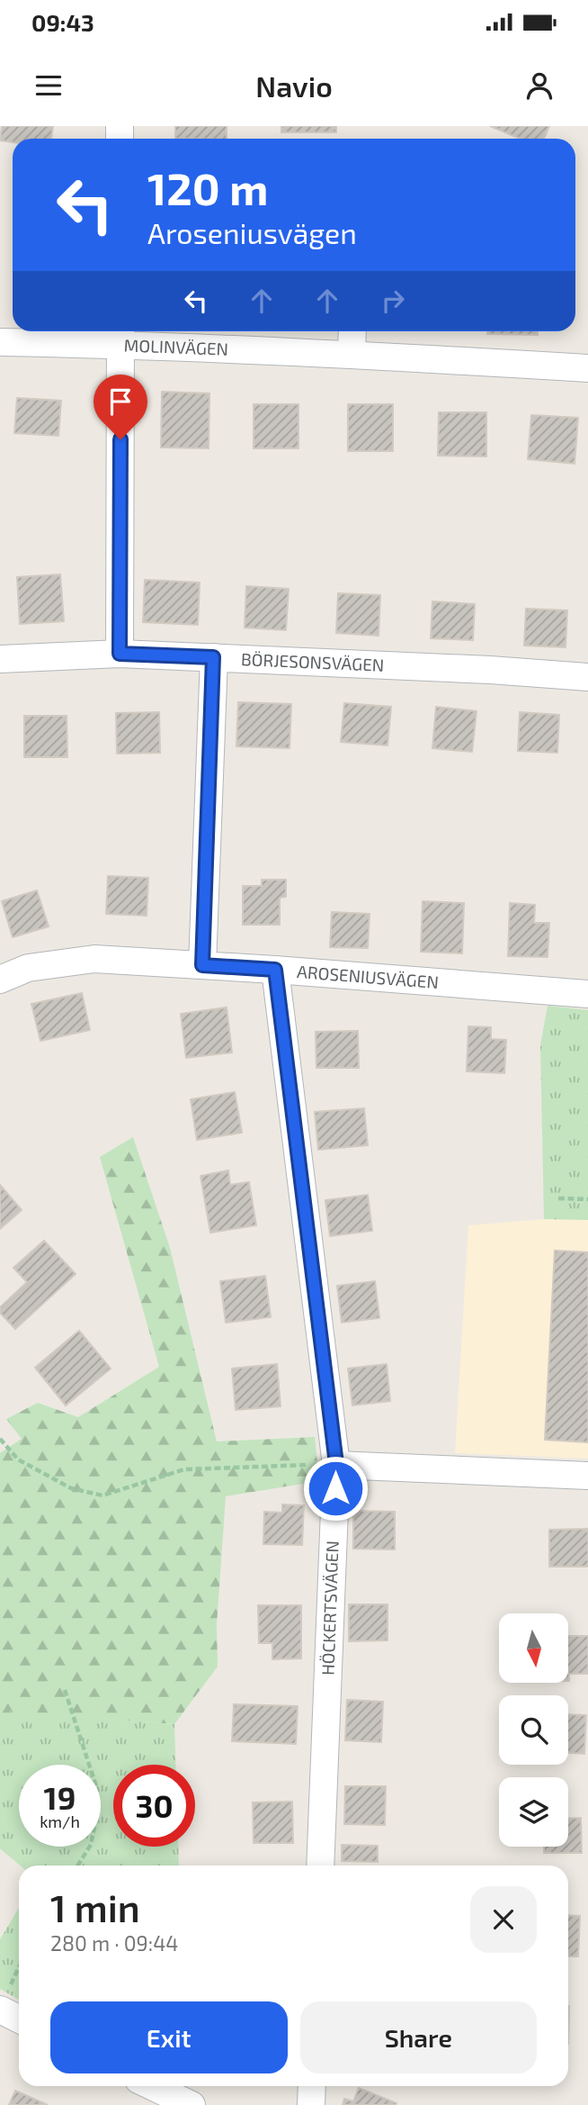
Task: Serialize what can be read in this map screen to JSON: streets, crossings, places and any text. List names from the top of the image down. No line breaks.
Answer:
{"streets":{"street":["MOLINVÄGEN","BÖRJESONSVÄGEN","AROSENIUSVÄGEN","HÖCKERTSVÄGEN"]},"crossings":[["AROSENIUSVÄGEN","HÖCKERTSVÄGEN"]],"north":"bottom","page":{"status":"09:43","header":"Navio","turn":["120 m","Aroseniusvägen"],"speed":"19 km/h","limit":"30","heading":["1 min","280 m · 09:44"],"buttons":["Exit","Share"]}}
